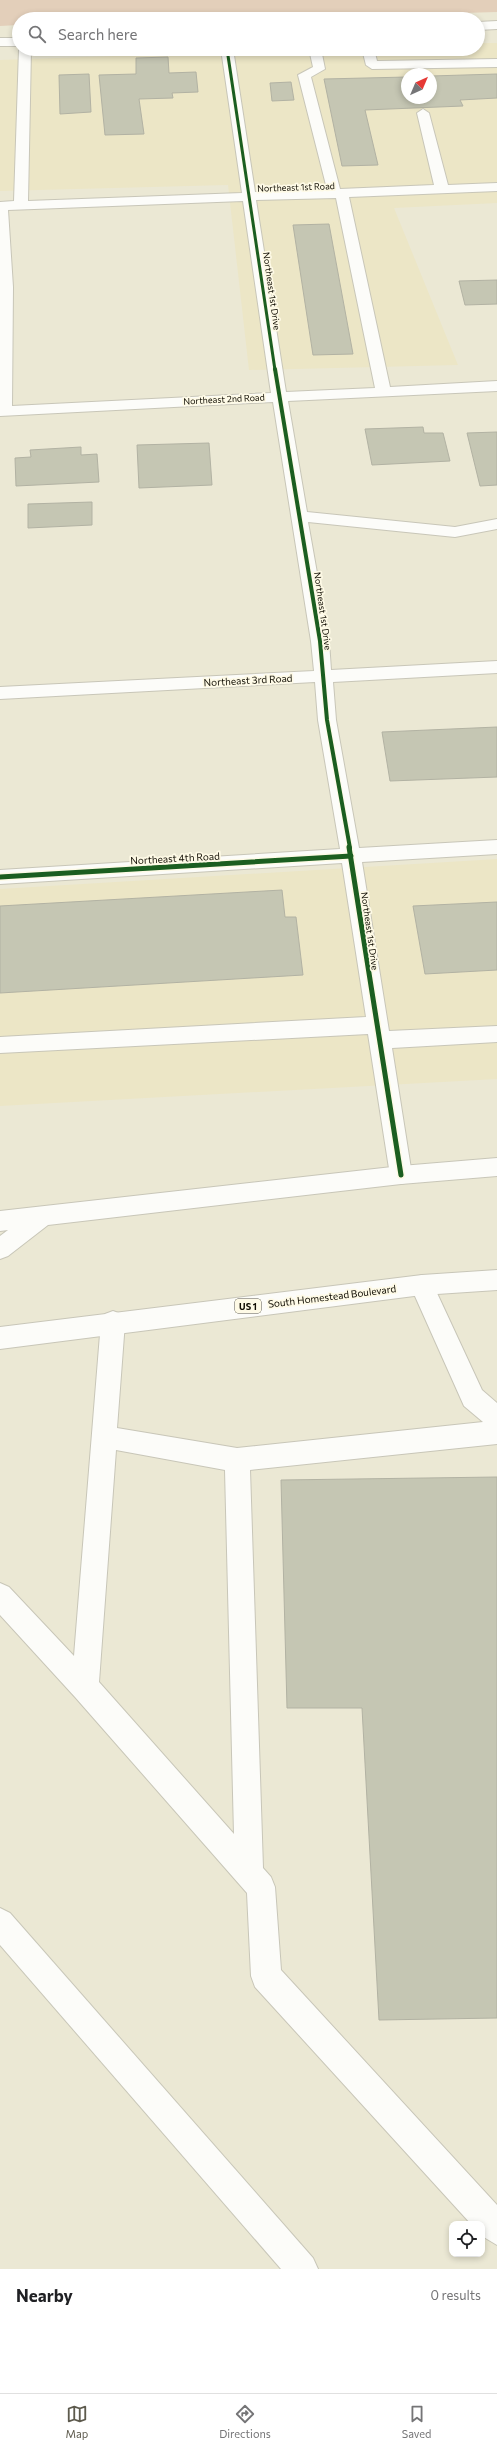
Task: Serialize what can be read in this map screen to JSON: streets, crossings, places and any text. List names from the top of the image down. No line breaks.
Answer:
{"streets":{"main road":["Northeast 1st Road","Northeast 1st Drive","Northeast 2nd Road","Northeast 3rd Road","Northeast 4th Road","South Homestead Boulevard","US 1"]},"crossings":[["Northeast 1st Road","Northeast 1st Drive"],["Northeast 1st Drive","Northeast 2nd Road"],["Northeast 1st Drive","Northeast 3rd Road"],["Northeast 1st Drive","Northeast 4th Road"]],"north":"top right","page":{"search":"Search here","heading":["Nearby","0 results"],"nav":["Map","Directions","Saved"]}}
